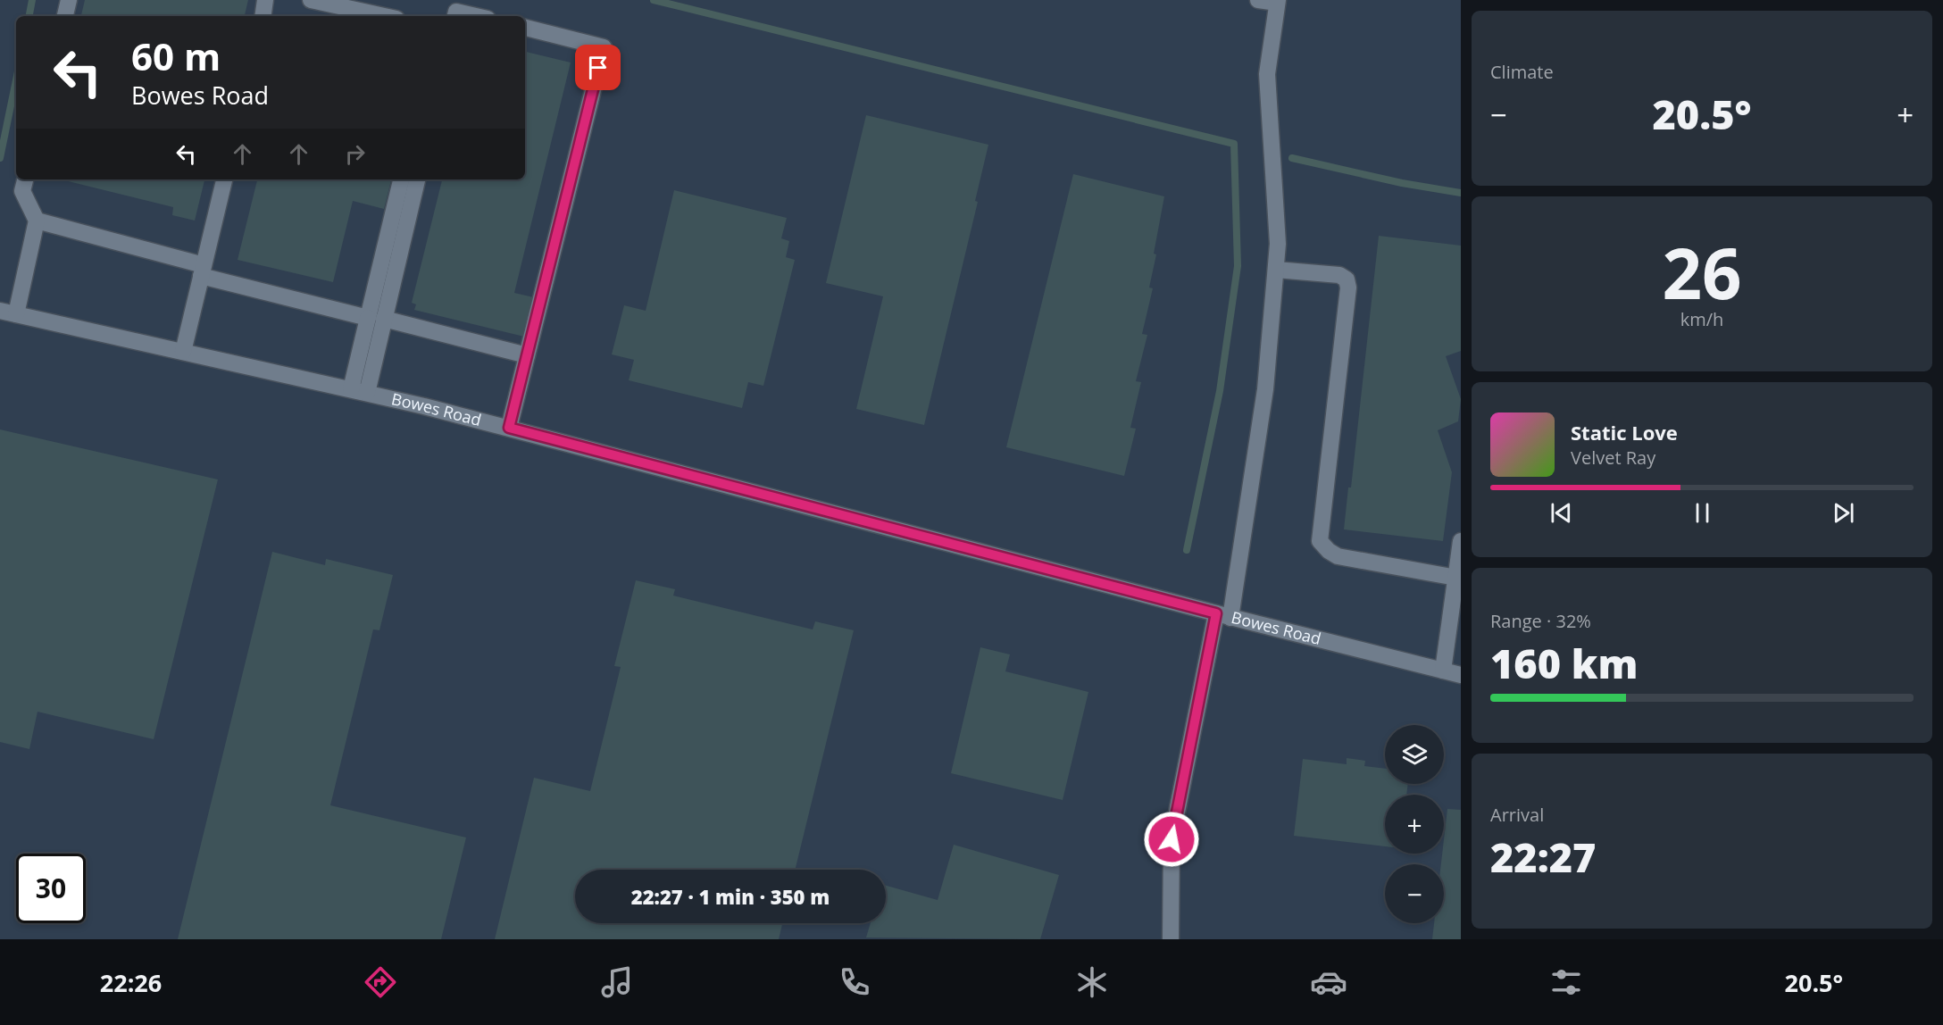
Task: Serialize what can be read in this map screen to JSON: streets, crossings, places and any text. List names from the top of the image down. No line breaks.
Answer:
{"streets":{"street":["Bowes Road"]},"page":{"tile":["Climate",["26","km/h"],["Range · 32%","160 km"],["Arrival","22:27"]],"turn":["60 m","Bowes Road"],"heat":["−","20.5°","+"],"song":["Static Love","Velvet Ray"],"map_buttons":["+","−"],"limit":"30","trip":"22:27 · 1 min · 350 m","tabs":["22:26","20.5°"]}}
